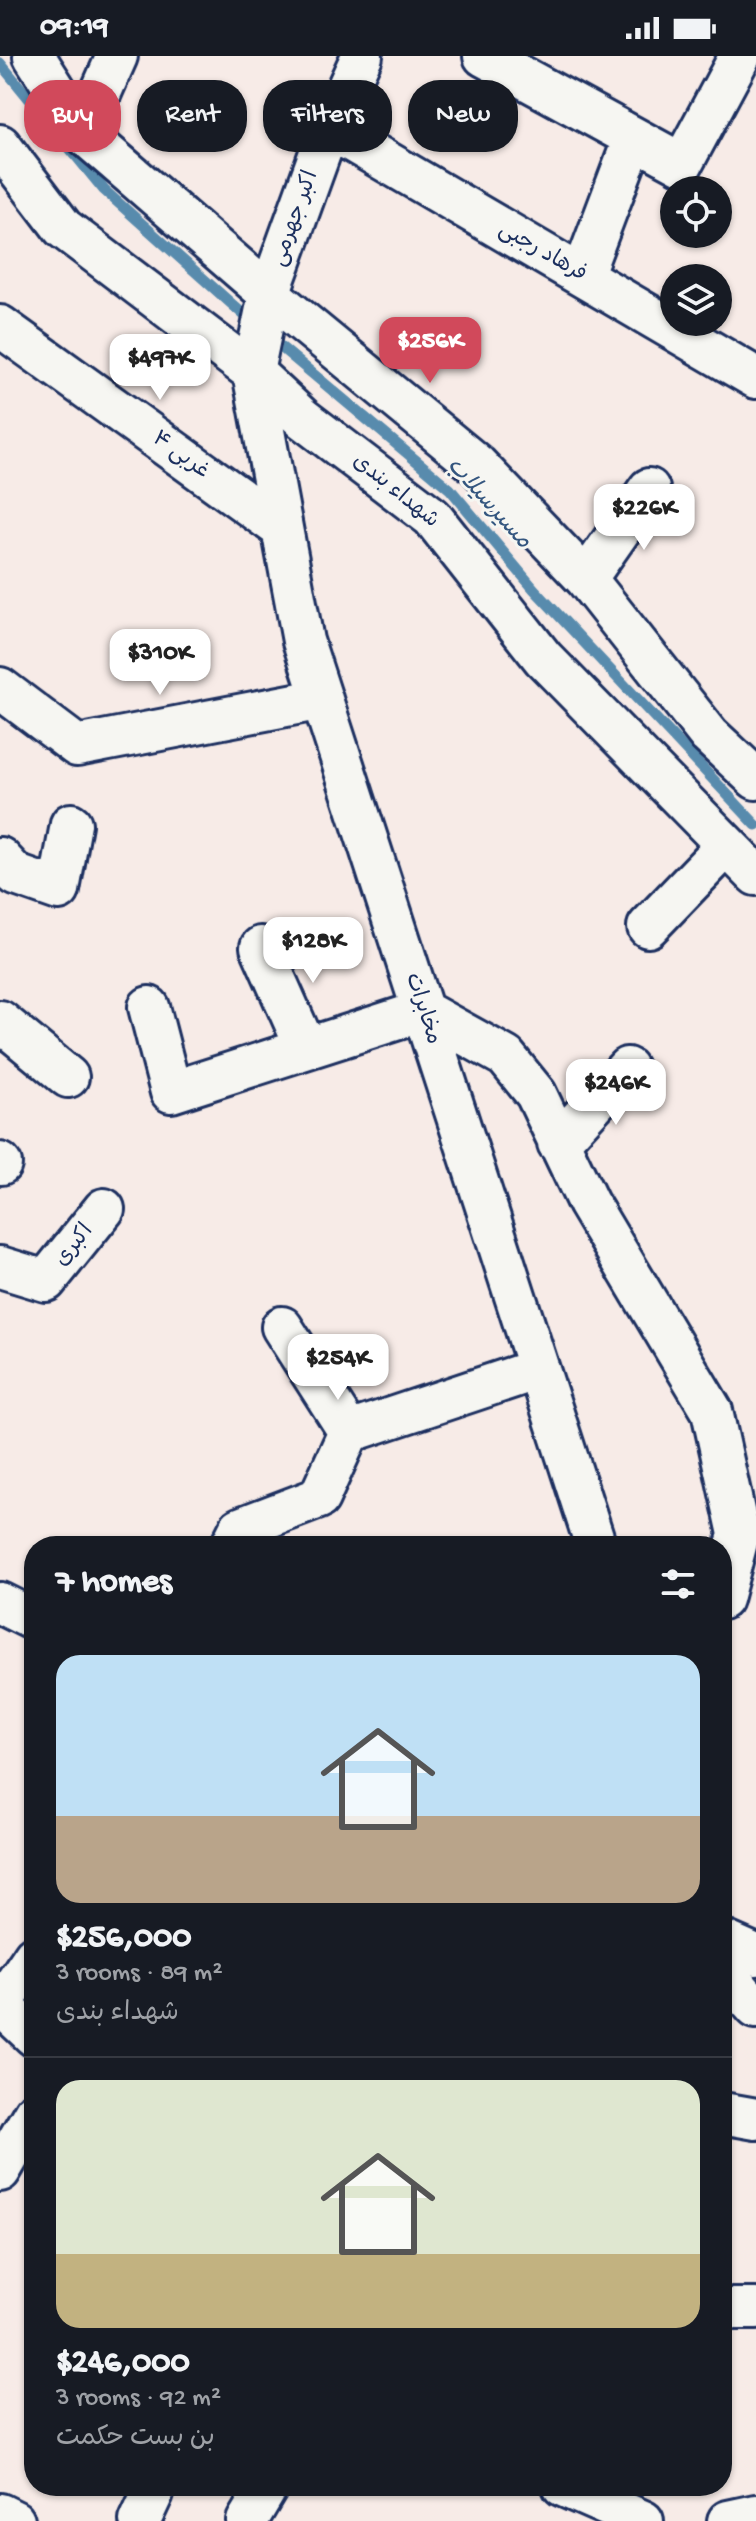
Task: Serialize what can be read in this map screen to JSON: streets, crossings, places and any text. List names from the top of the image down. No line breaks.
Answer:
{"streets":{"street":["اکبر جهرمی","فرهاد رجبی","۴ غربی","شهداء بندی","مخابرات","اکبری"]},"crossings":[["اکبر جهرمی","شهداء بندی"],["اکبر جهرمی","مخابرات"],["۴ غربی","مخابرات"],["شهداء بندی","مخابرات"]],"water":["مسیرسیلاب"],"page":{"status":"09:19","chip":["Buy","Rent","Filters","New"],"price":["$256K","$497K","$226K","$310K","$128K","$246K","$254K"],"heading":"7 homes","list":[{"name":"$256,000","note":"3 rooms · 89 m² · شهداء بندی"},{"name":"$246,000","note":"3 rooms · 92 m² · بن بست حکمت"}]}}
